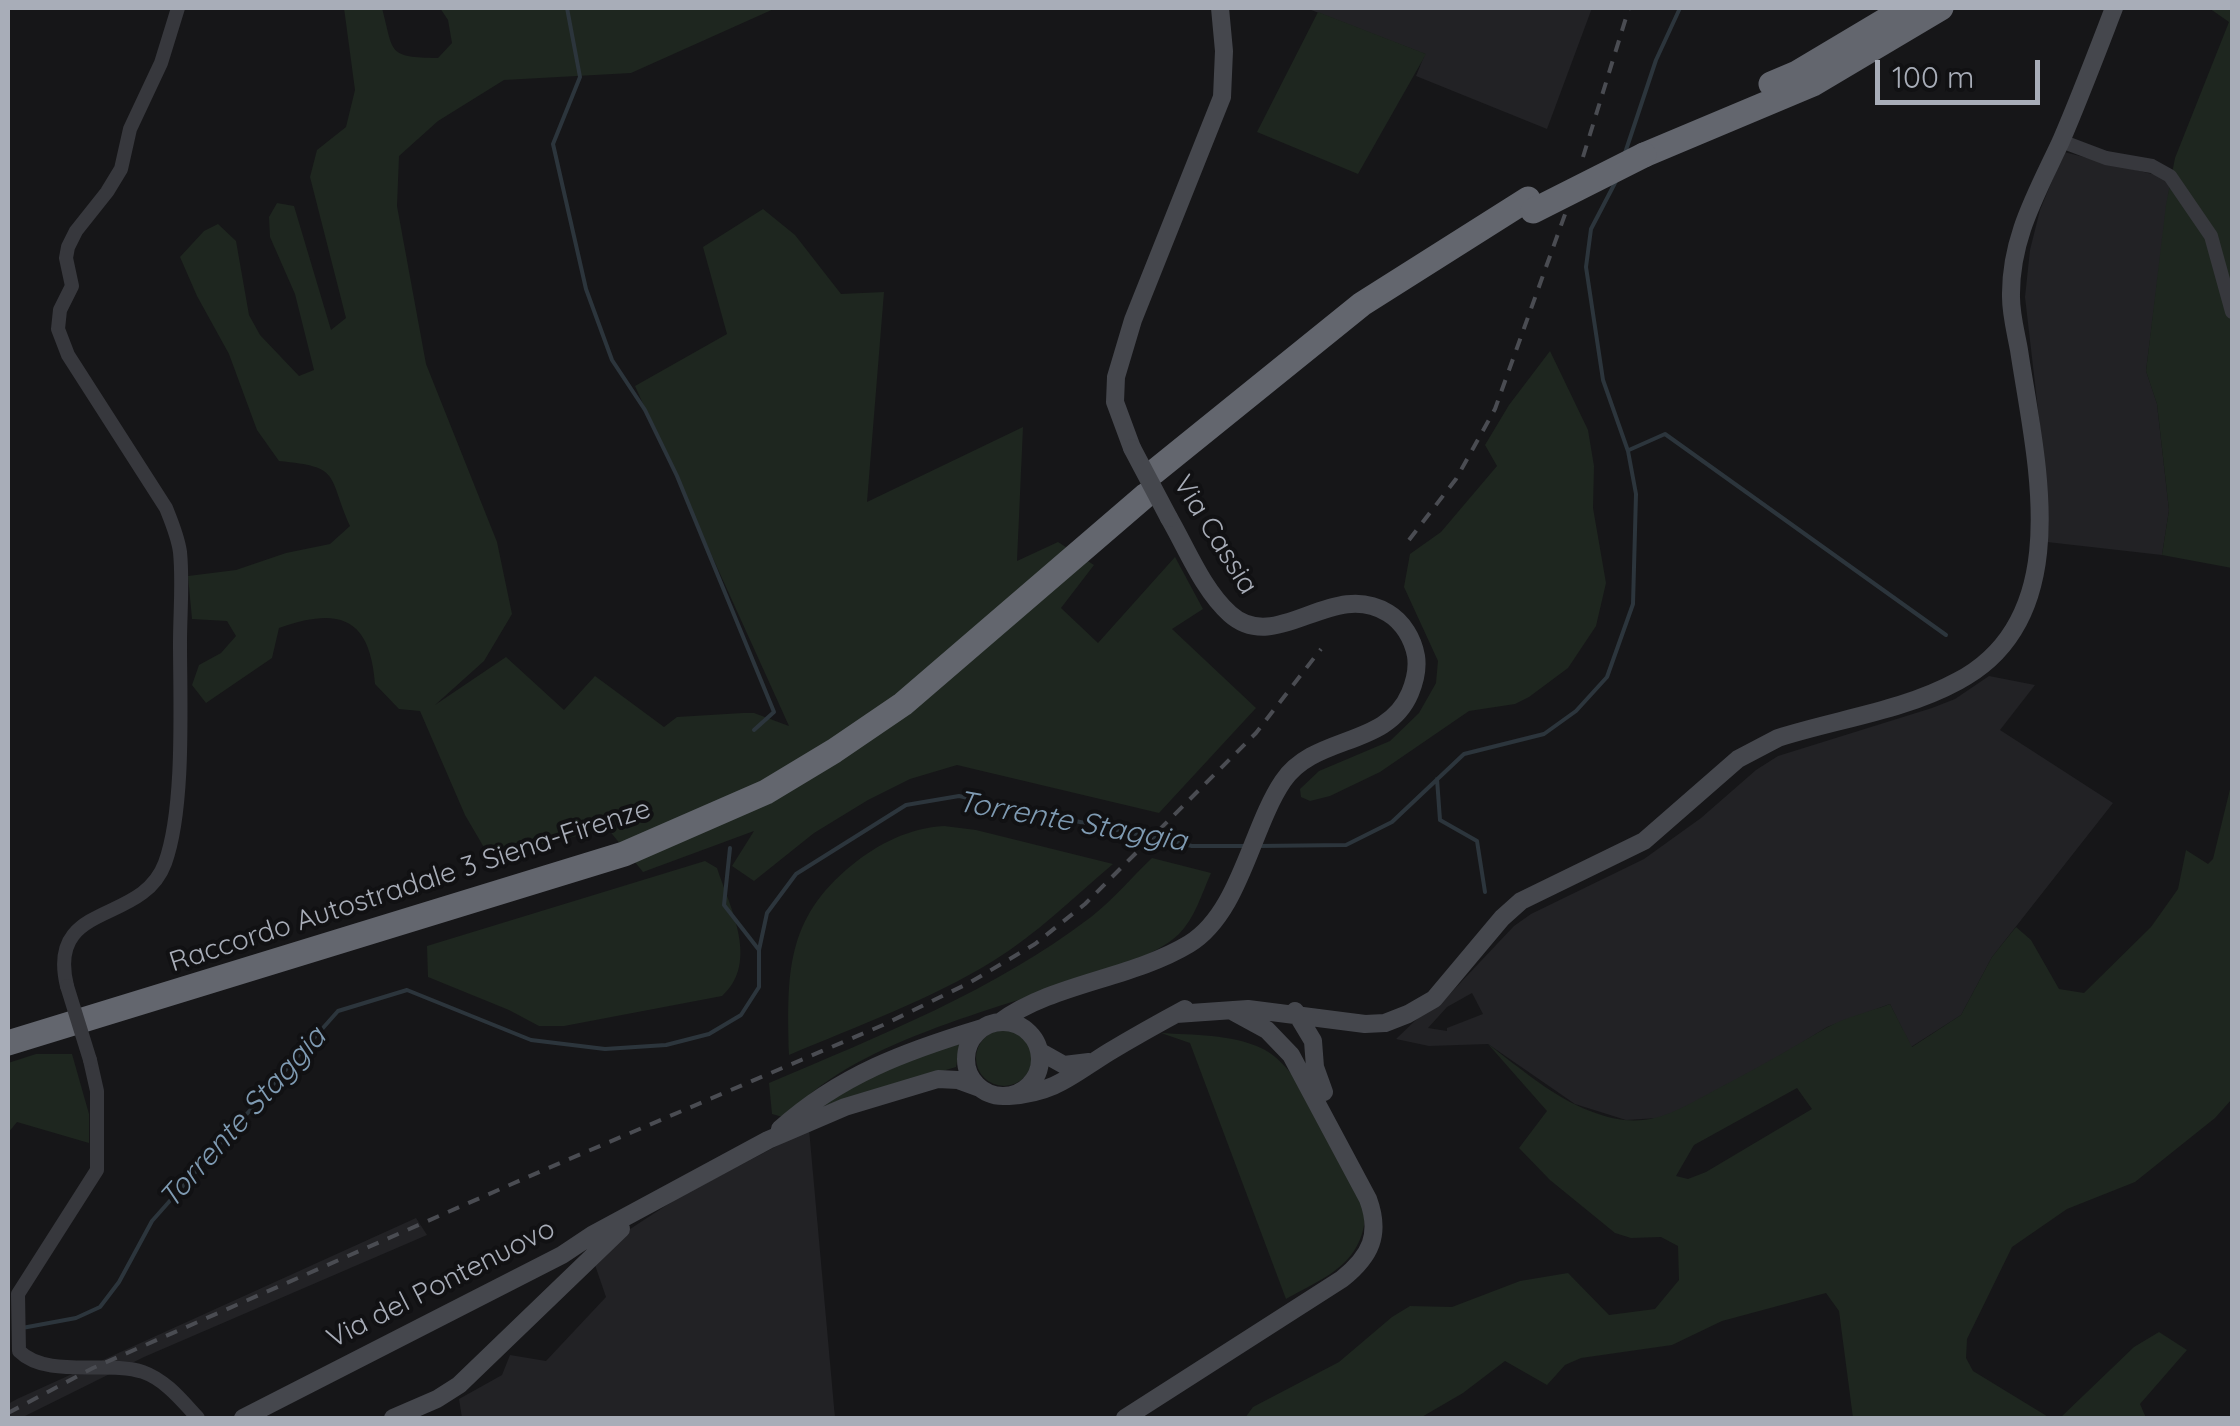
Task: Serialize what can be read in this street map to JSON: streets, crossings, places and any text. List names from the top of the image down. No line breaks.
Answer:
{"streets":{"highway":["Raccordo Autostradale 3 Siena-Firenze"],"main road":["Via Cassia","Via del Pontenuovo"]},"crossings":[["Via Cassia","Via del Pontenuovo"]],"water":["Torrente Staggia"],"scale_bar":"100 m"}
